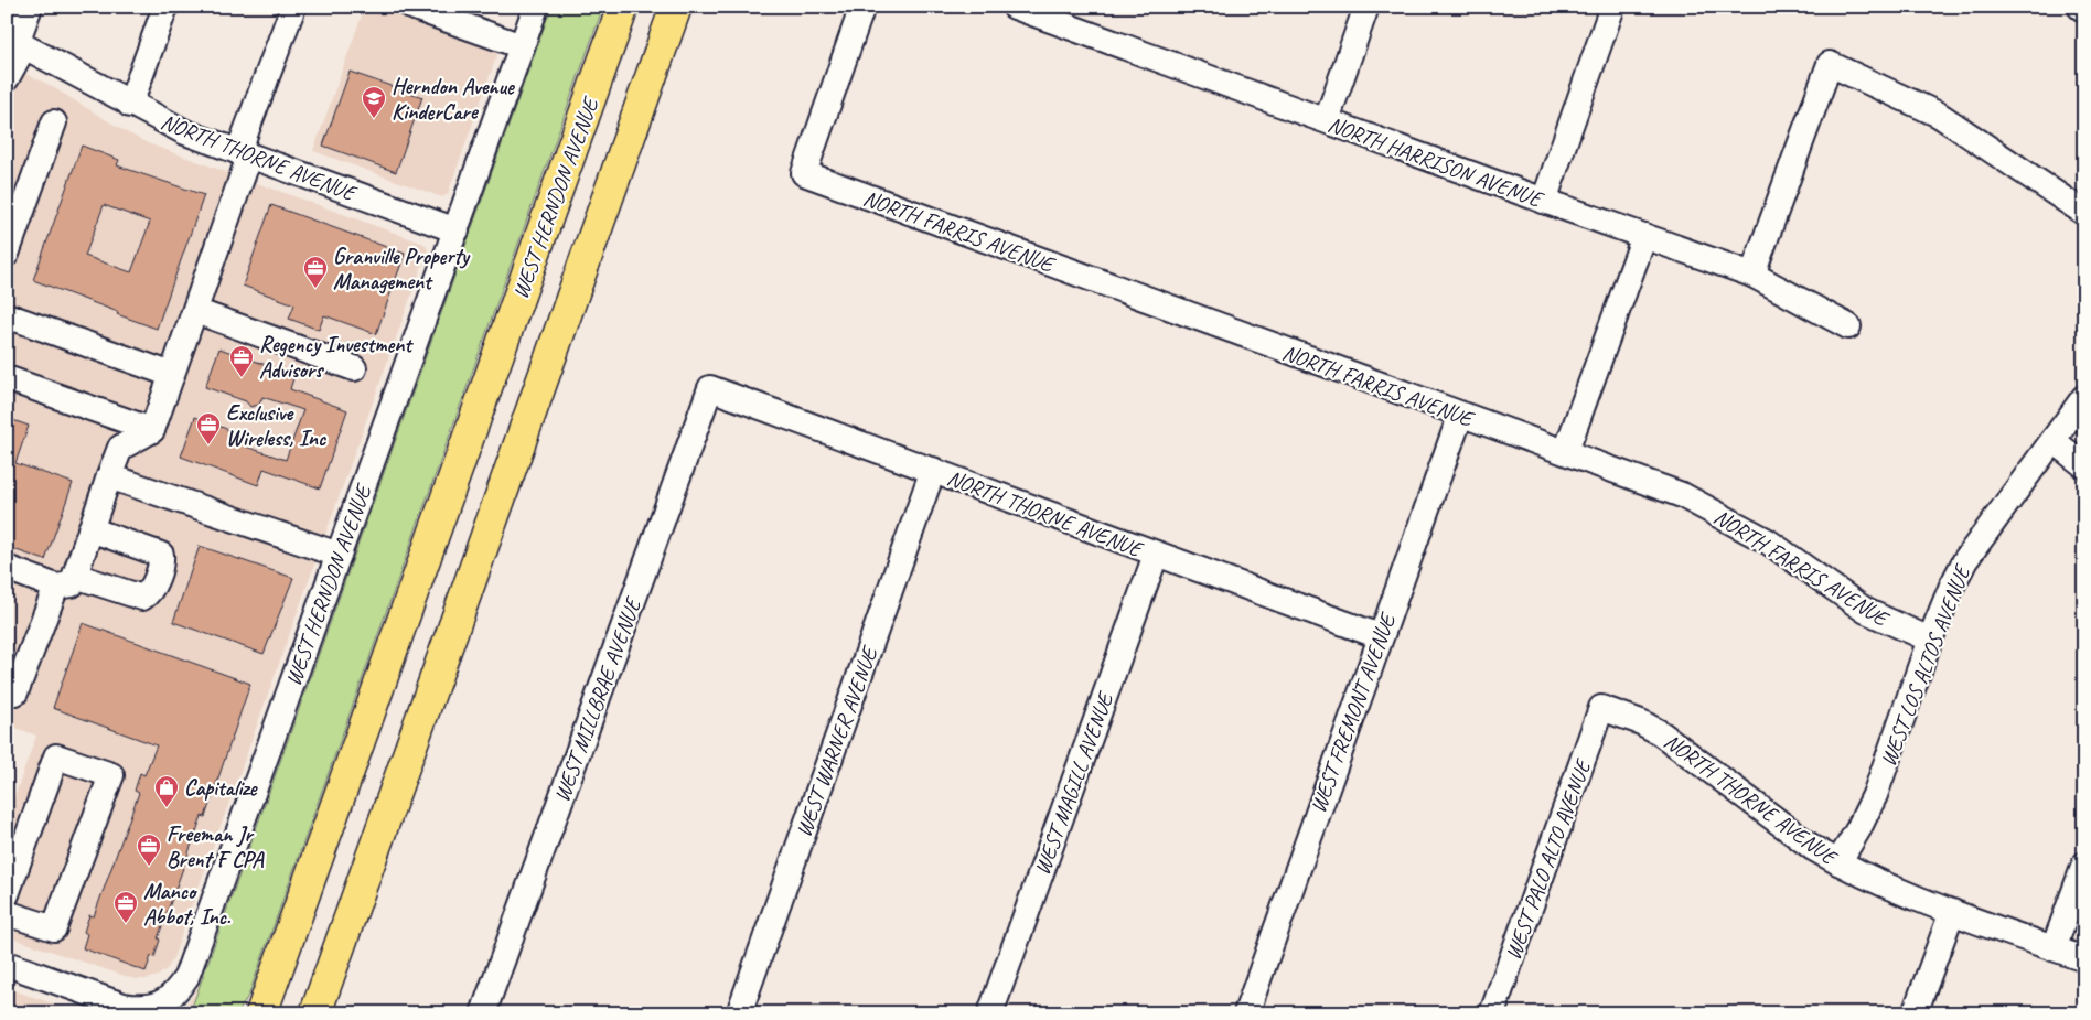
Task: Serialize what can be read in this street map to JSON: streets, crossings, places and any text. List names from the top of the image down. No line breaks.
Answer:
{"streets":{"main road":["WEST HERNDON AVENUE"],"street":["NORTH THORNE AVENUE","NORTH HARRISON AVENUE","NORTH FARRIS AVENUE","WEST LOS ALTOS AVENUE","WEST MILLBRAE AVENUE","WEST FREMONT AVENUE","WEST WARNER AVENUE","WEST MAGILL AVENUE","WEST PALO ALTO AVENUE"]},"crossings":[["NORTH THORNE AVENUE","WEST HERNDON AVENUE"],["NORTH THORNE AVENUE","WEST LOS ALTOS AVENUE"],["NORTH THORNE AVENUE","WEST MILLBRAE AVENUE"],["NORTH THORNE AVENUE","WEST FREMONT AVENUE"],["NORTH THORNE AVENUE","WEST WARNER AVENUE"],["NORTH THORNE AVENUE","WEST MAGILL AVENUE"],["NORTH THORNE AVENUE","WEST PALO ALTO AVENUE"],["NORTH FARRIS AVENUE","WEST LOS ALTOS AVENUE"],["NORTH FARRIS AVENUE","WEST FREMONT AVENUE"]],"places":{"school or university":["Herndon Avenue KinderCare"],"office":["Granville Property Management","Regency Investment Advisors","Exclusive Wireless, Inc","Freeman Jr Brent F CPA","Manco Abbot, Inc."],"shop":["Capitalize"]}}
